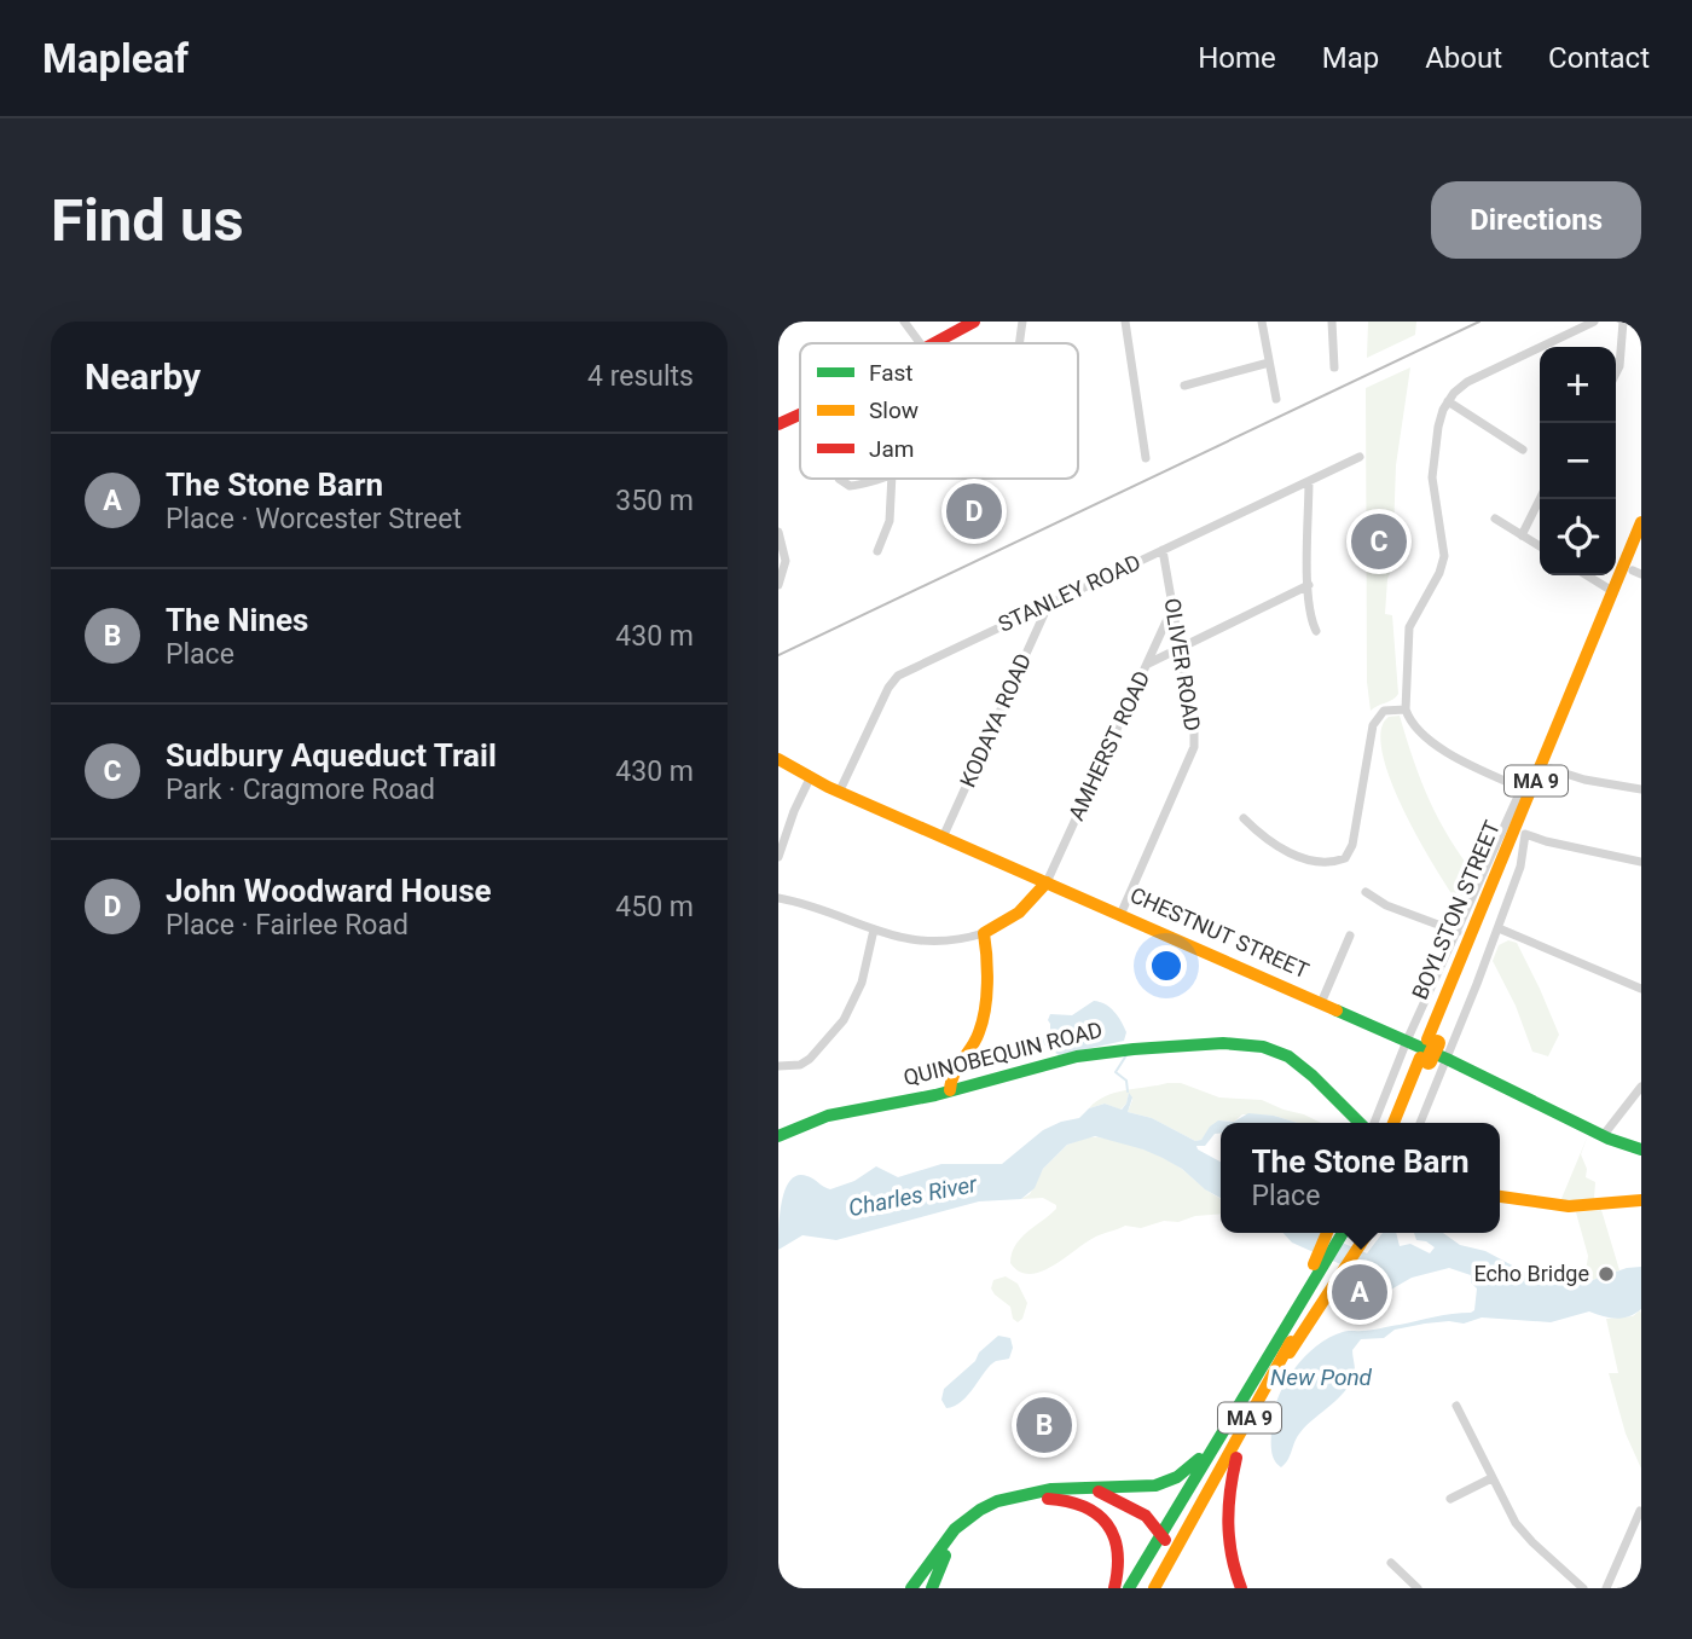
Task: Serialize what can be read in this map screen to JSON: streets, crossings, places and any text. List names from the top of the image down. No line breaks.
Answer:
{"streets":{"main road":["MA 9","BOYLSTON STREET","CHESTNUT STREET","QUINOBEQUIN ROAD"],"street":["STANLEY ROAD","OLIVER ROAD","KODAYA ROAD","AMHERST ROAD"]},"crossings":[["STANLEY ROAD","OLIVER ROAD"],["STANLEY ROAD","KODAYA ROAD"],["STANLEY ROAD","CHESTNUT STREET"],["OLIVER ROAD","AMHERST ROAD"],["OLIVER ROAD","CHESTNUT STREET"],["KODAYA ROAD","CHESTNUT STREET"],["AMHERST ROAD","CHESTNUT STREET"],["BOYLSTON STREET","CHESTNUT STREET"]],"water":["Charles River","New Pond"],"places":["Echo Bridge"],"legend":["Fast","Slow","Jam"],"page":{"header":"Mapleaf","nav":["Home","Map","About","Contact"],"buttons":"Directions","title":"Find us","heading":["Nearby","4 results"],"map_buttons":["+","−"],"list":[{"mark":"A","name":"The Stone Barn","note":"Place · Worcester Street","value":"350 m"},{"mark":"B","name":"The Nines","note":"Place","value":"430 m"},{"mark":"C","name":"Sudbury Aqueduct Trail","note":"Park · Cragmore Road","value":"430 m"},{"mark":"D","name":"John Woodward House","note":"Place · Fairlee Road","value":"450 m"}],"pins":["D","C","A","B"],"popup":["The Stone Barn","Place"]}}
